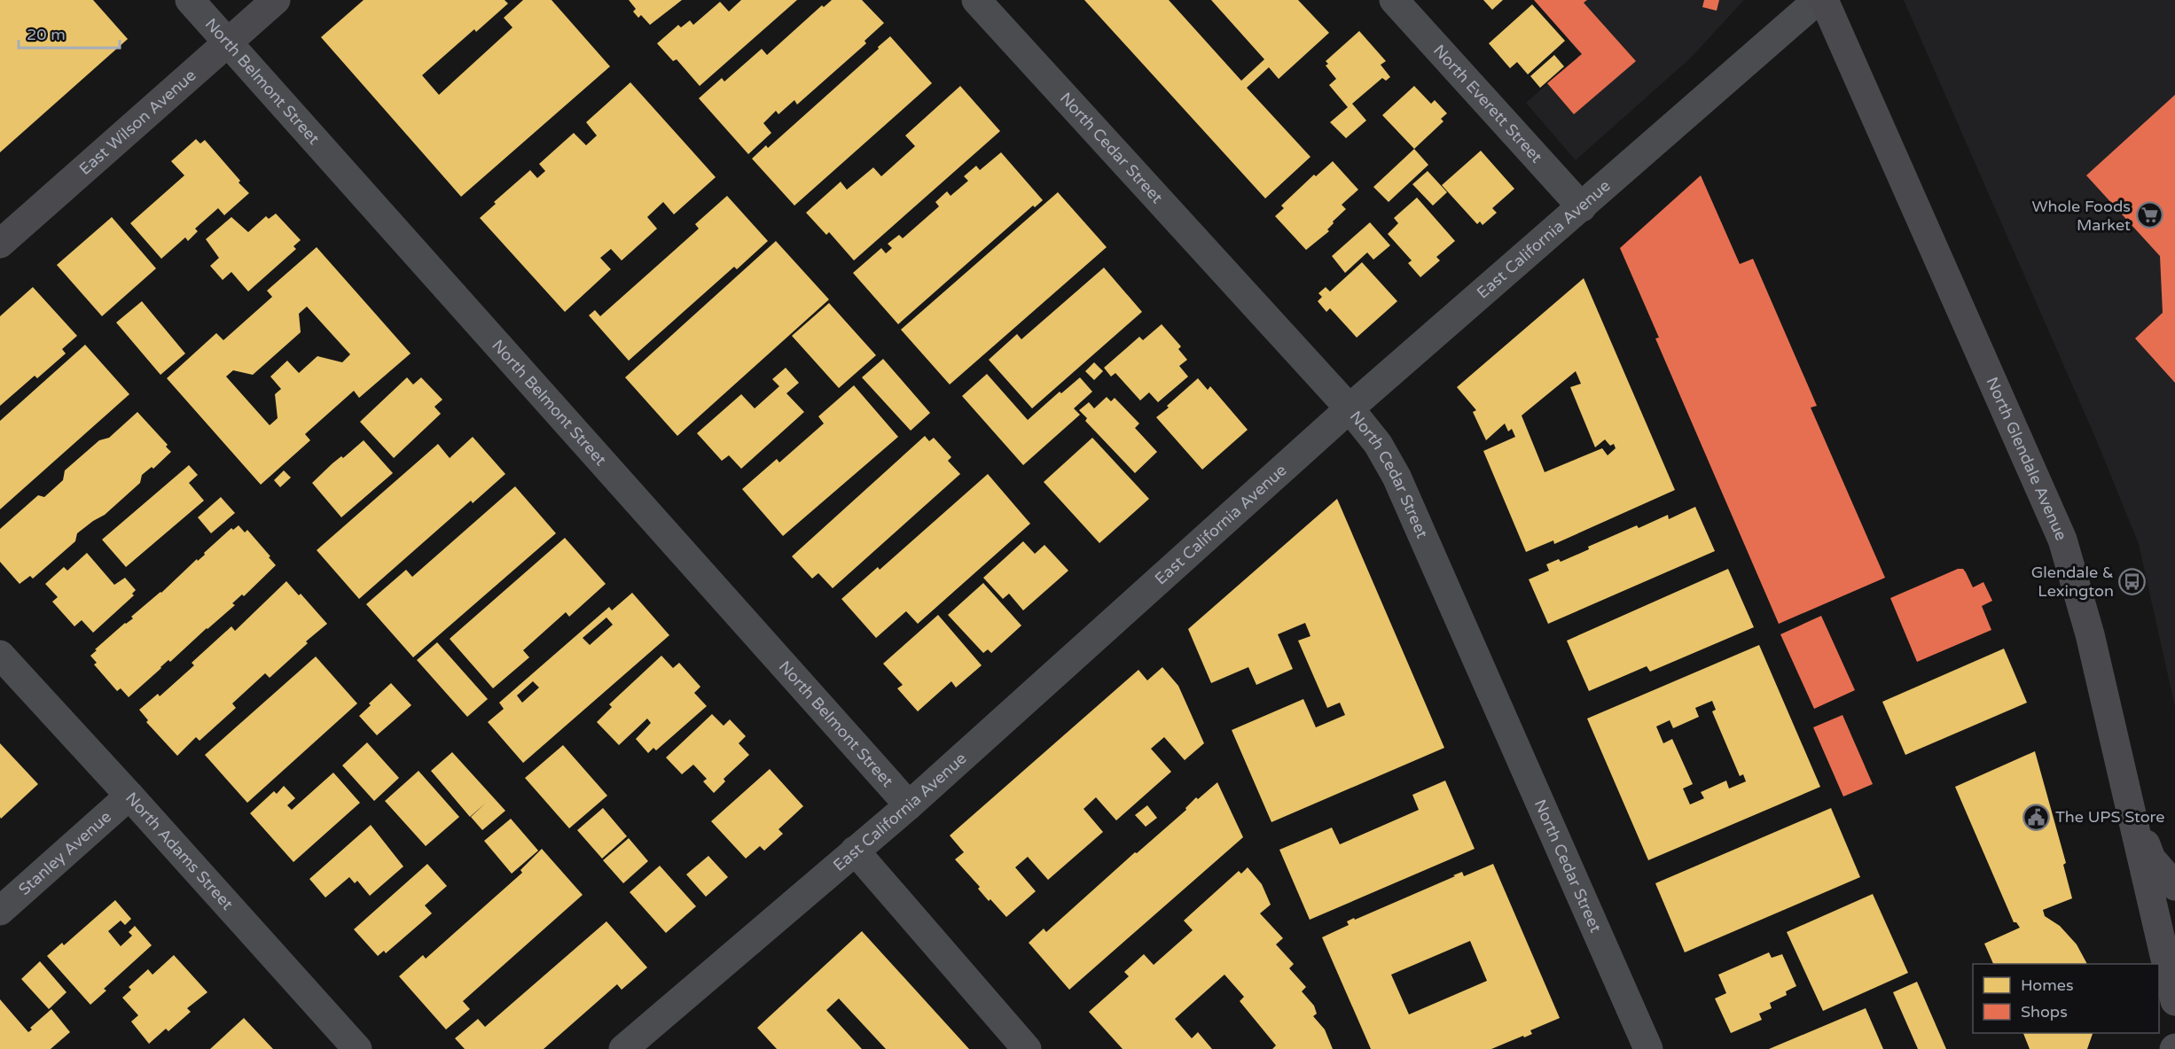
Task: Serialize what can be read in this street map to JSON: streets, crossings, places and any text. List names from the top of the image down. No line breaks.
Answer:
{"streets":{"main road":["East Wilson Avenue","North Glendale Avenue"],"street":["North Belmont Street","North Everett Street","North Cedar Street","East California Avenue","North Adams Street","Stanley Avenue"]},"crossings":[["North Belmont Street","East Wilson Avenue"],["North Belmont Street","East California Avenue"],["North Everett Street","East California Avenue"],["North Cedar Street","East California Avenue"],["North Adams Street","Stanley Avenue"]],"places":{"supermarket":["Whole Foods Market"],"bus stop":["Glendale & Lexington"],"public building":["The UPS Store"]},"legend":["Homes","Shops"],"scale_bar":"20 m"}
